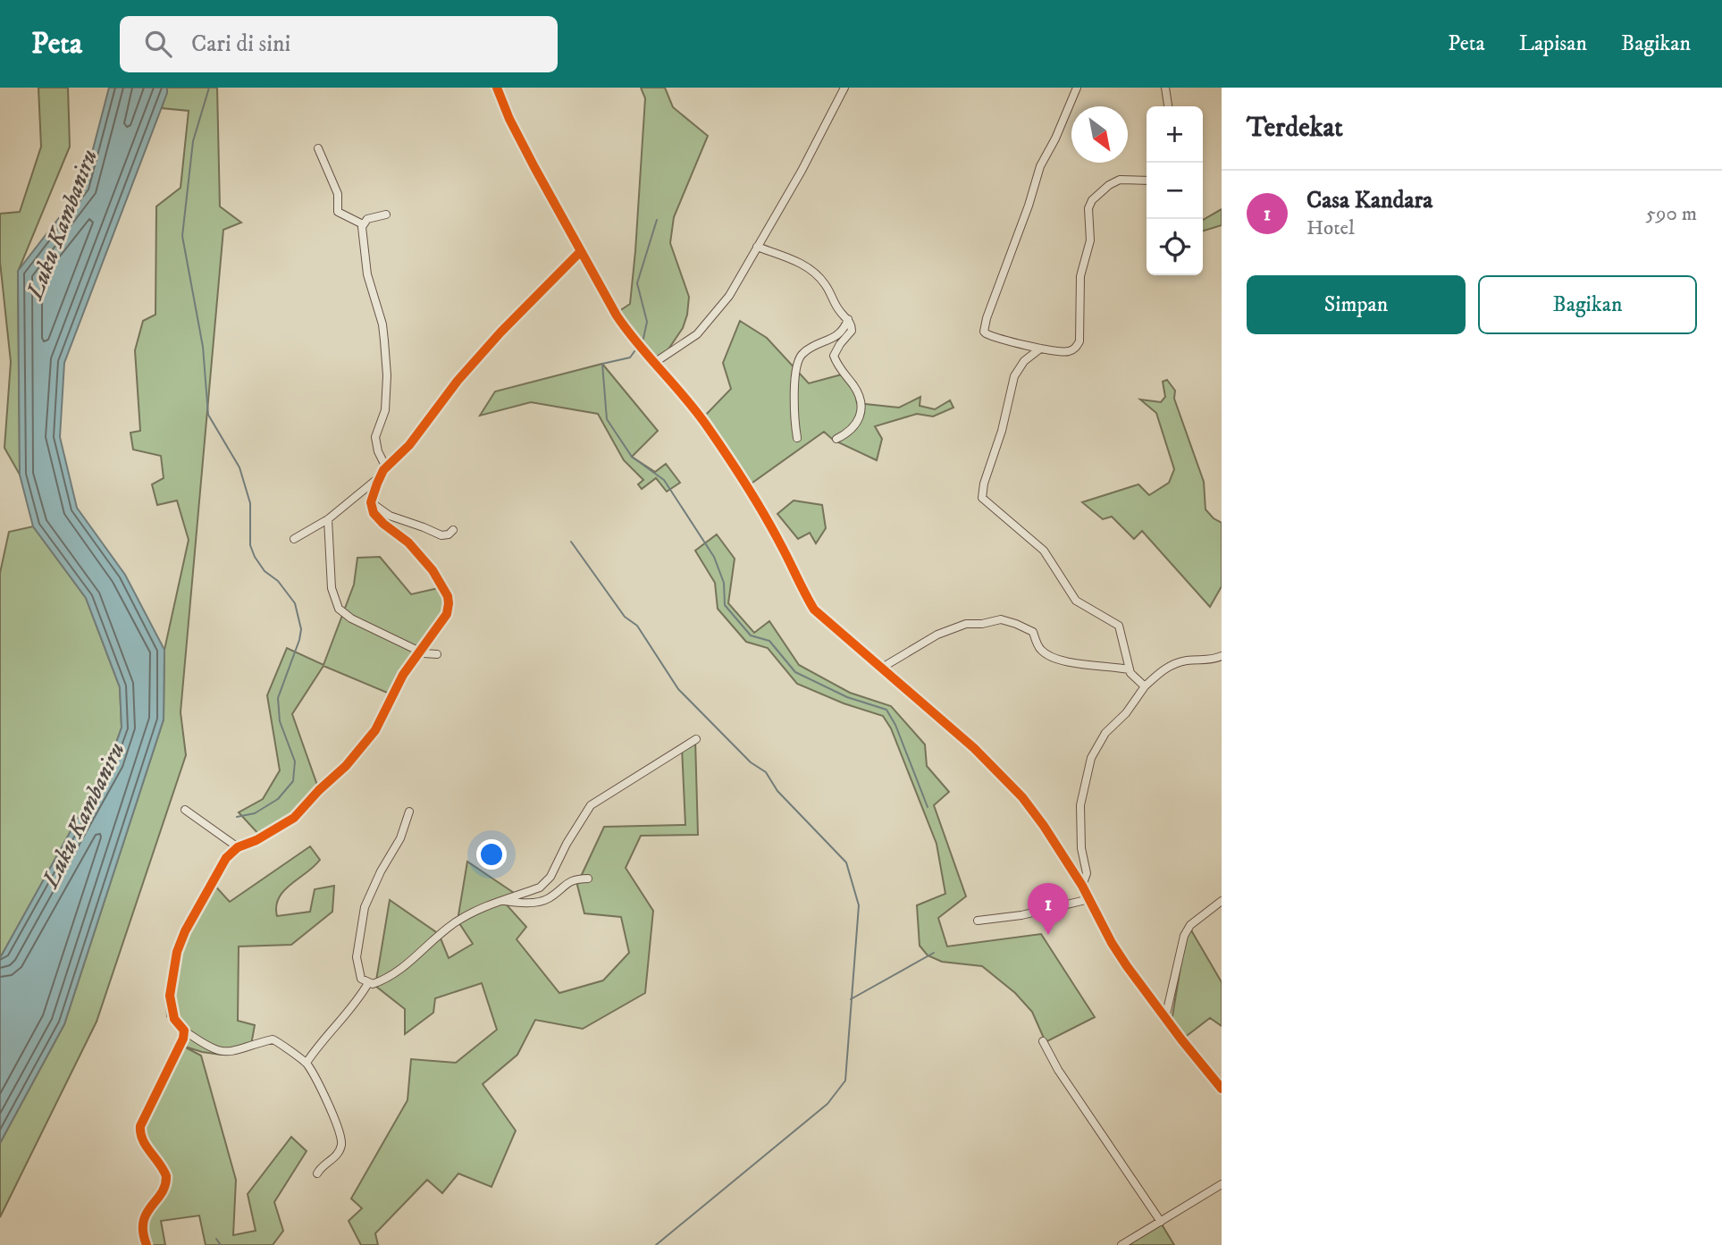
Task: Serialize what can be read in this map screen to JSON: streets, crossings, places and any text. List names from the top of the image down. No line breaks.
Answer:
{"water":["Luku Kambaniru"],"north":"bottom right","page":{"header":"Peta","search":"Cari di sini","nav":["Peta","Lapisan","Bagikan"],"heading":"Terdekat","map_buttons":["+","−"],"list":[{"mark":"1","name":"Casa Kandara","note":"Hotel","value":"590 m"}],"buttons":["Simpan","Bagikan"],"pins":"1"}}
